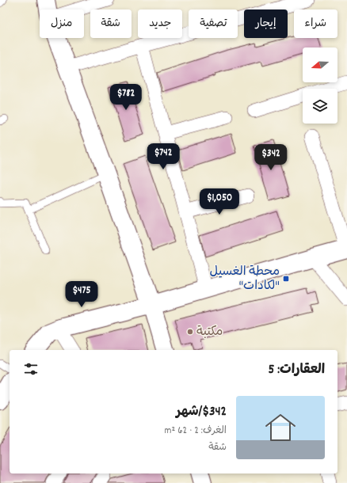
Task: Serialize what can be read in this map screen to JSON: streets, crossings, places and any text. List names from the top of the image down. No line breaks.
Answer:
{"places":{"transit":["محطة الغسيل \"لكادات\""],"other":["مكتبة"]},"north":"left","page":{"chip":["شراء","إيجار","تصفية","جديد","شقة","منزل"],"price":["$782","$742","$342","$1,050","$475"],"heading":"العقارات: 5","list":[{"name":"$342/شهر","note":"الغرف: 2 · 62 m² · شقة"}]}}
